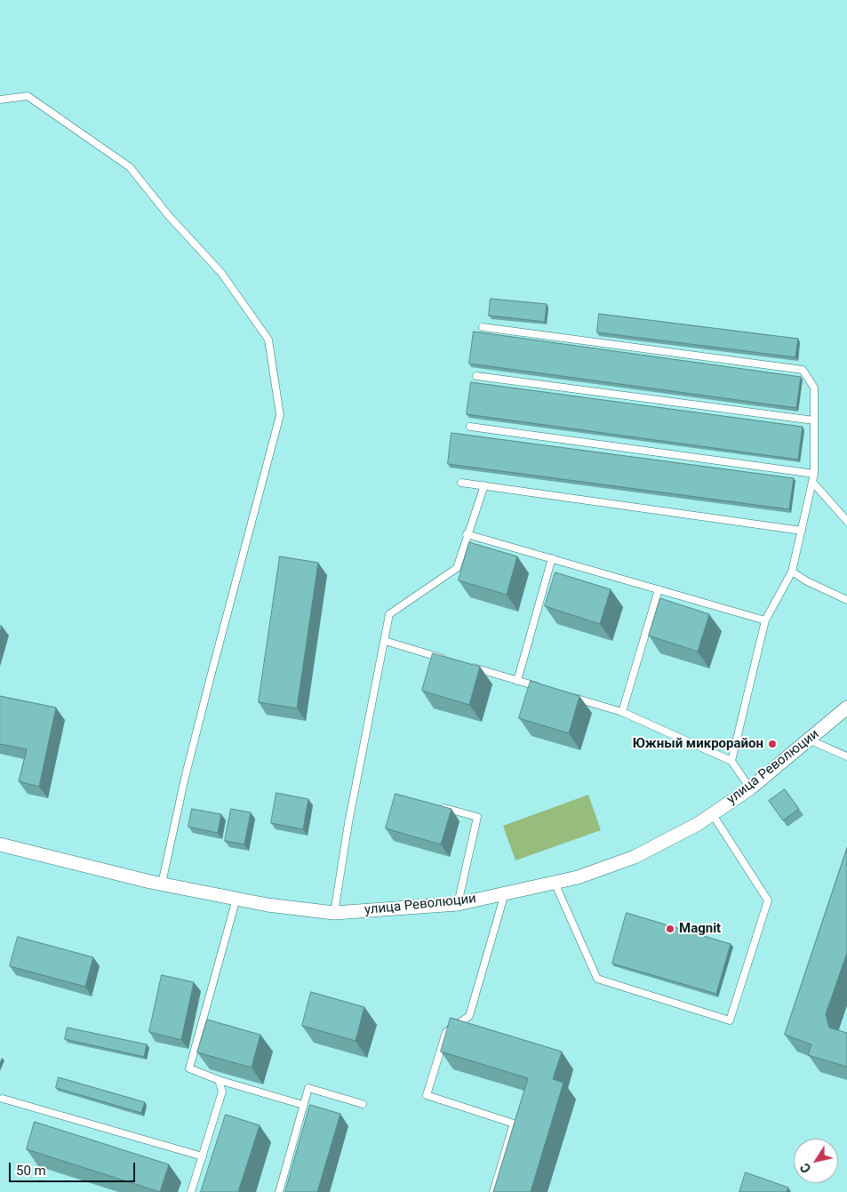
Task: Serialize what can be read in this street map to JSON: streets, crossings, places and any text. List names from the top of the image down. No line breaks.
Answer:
{"streets":{"street":["улица Революции"]},"places":["Южный микрорайон","Magnit"],"scale_bar":"50 m","north":"bottom left"}
